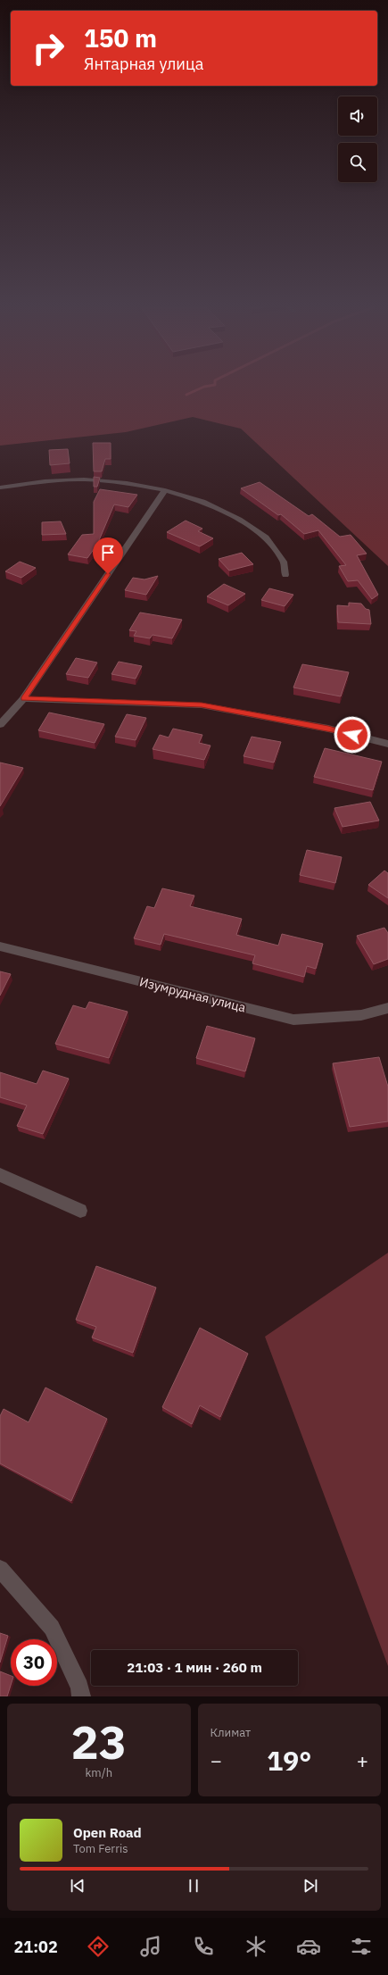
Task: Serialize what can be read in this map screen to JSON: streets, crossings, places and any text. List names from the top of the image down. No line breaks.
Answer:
{"streets":{"street":["Изумрудная улица"]},"page":{"turn":["150 m","Янтарная улица"],"limit":"30","trip":"21:03 · 1 мин · 260 m","tile":[["23","km/h"],"Климат"],"heat":["−","19°","+"],"song":["Open Road","Tom Ferris"],"tabs":"21:02"}}
